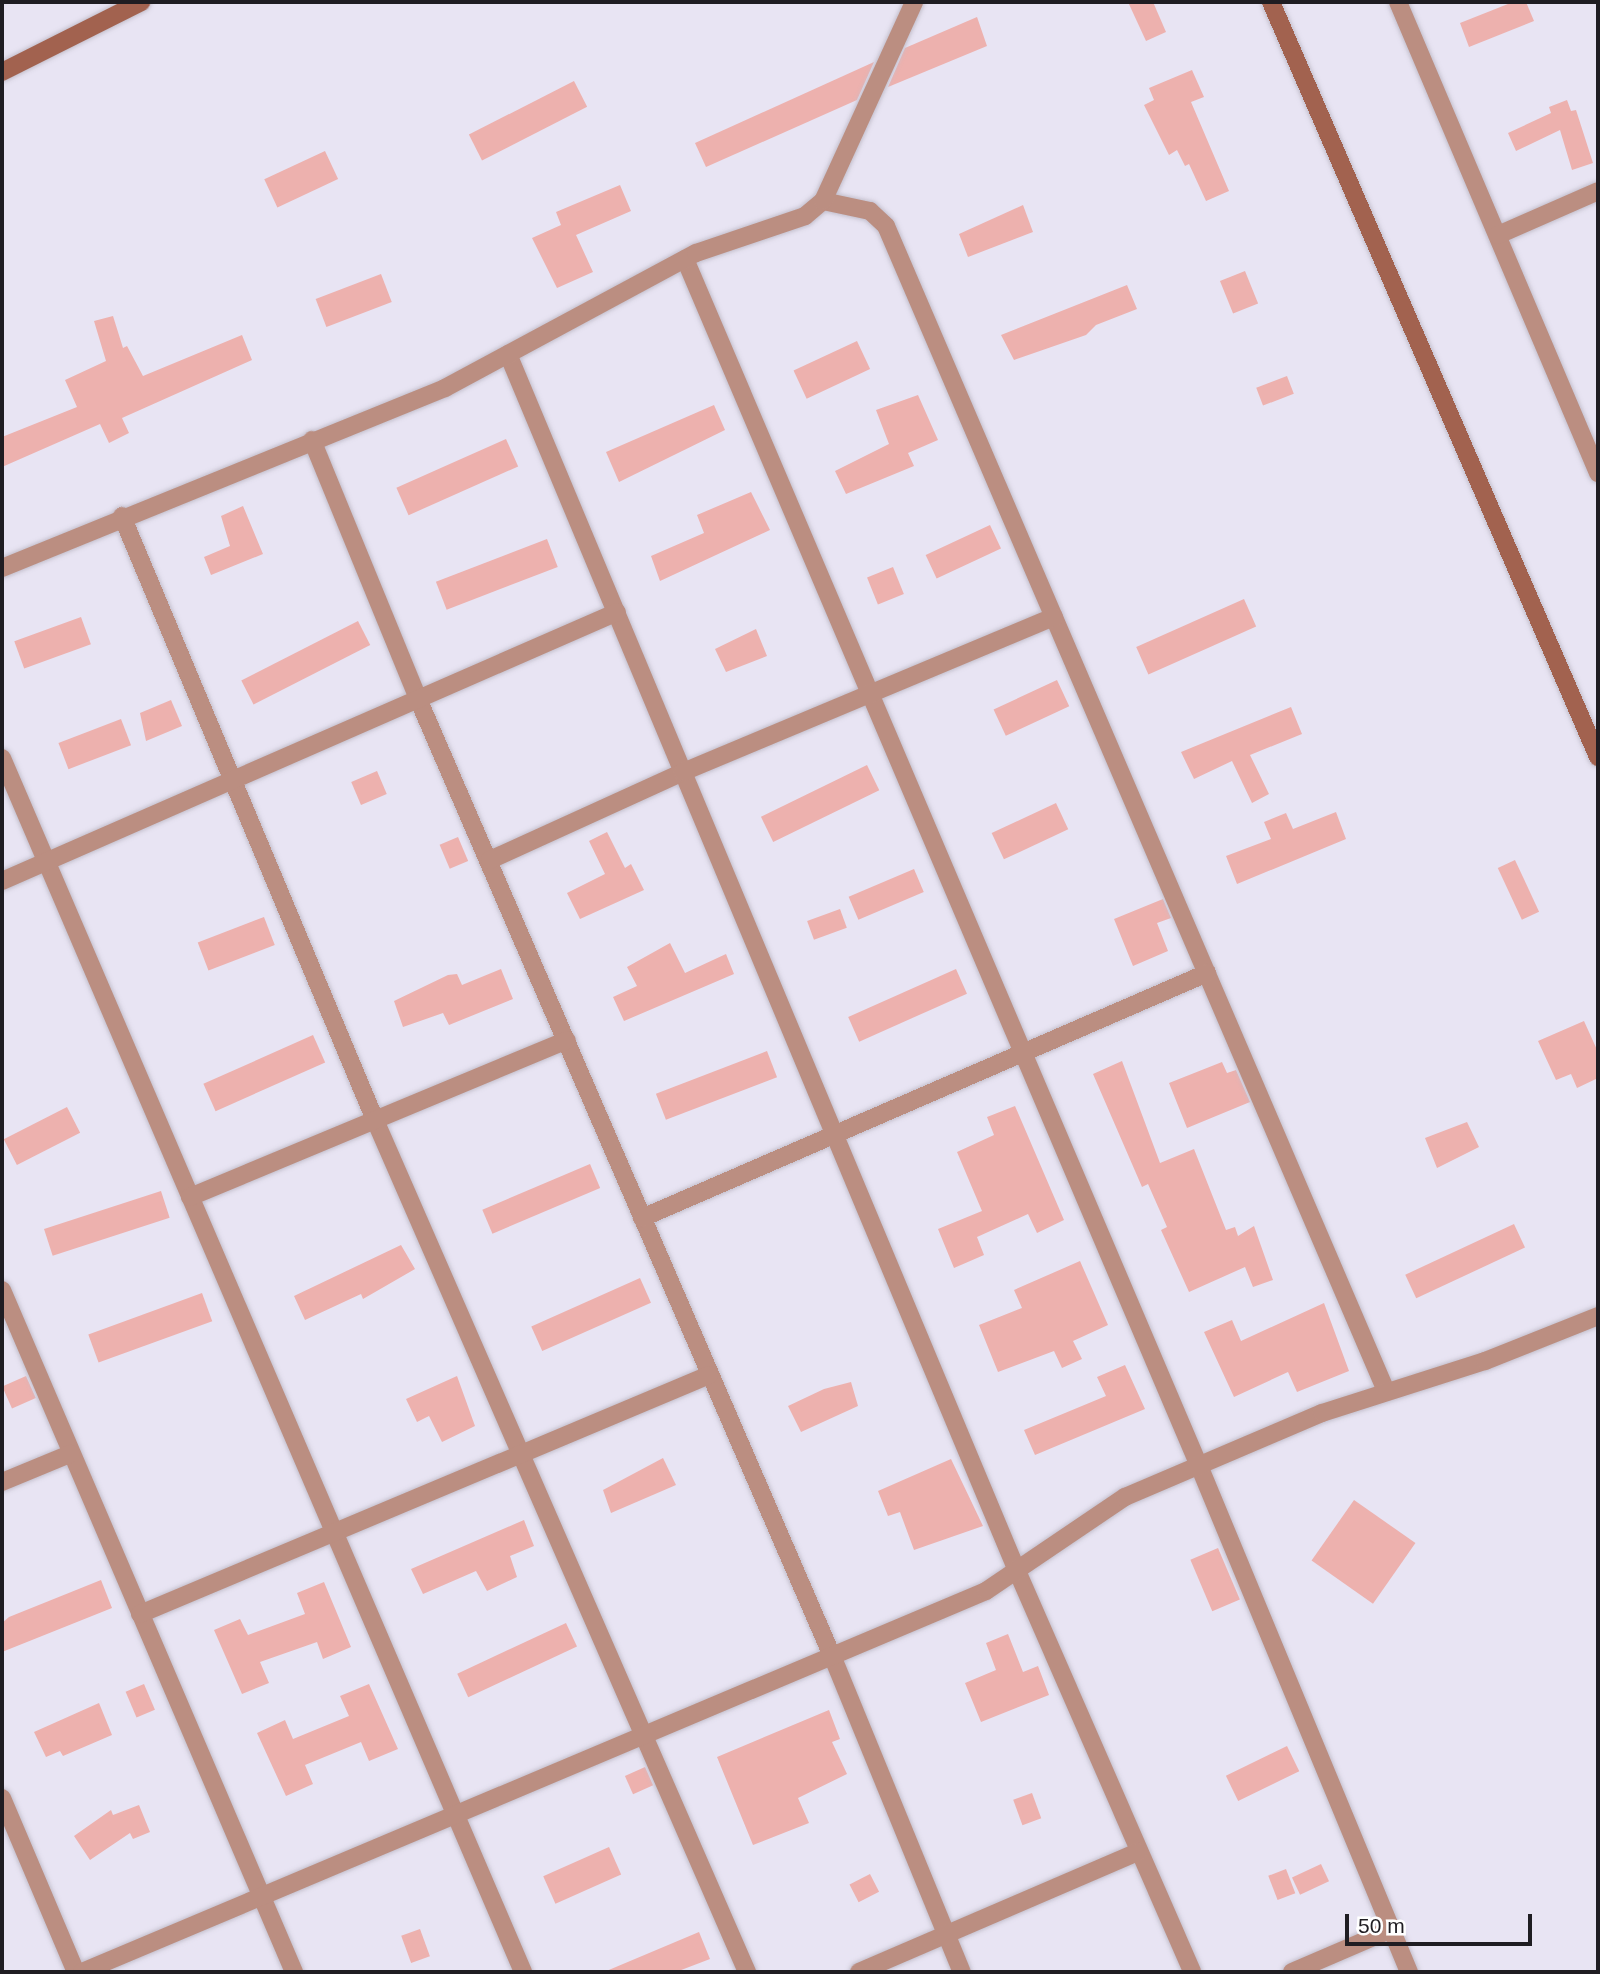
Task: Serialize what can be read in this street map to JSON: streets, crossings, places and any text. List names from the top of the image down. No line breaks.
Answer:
{"scale_bar":"50 m"}
